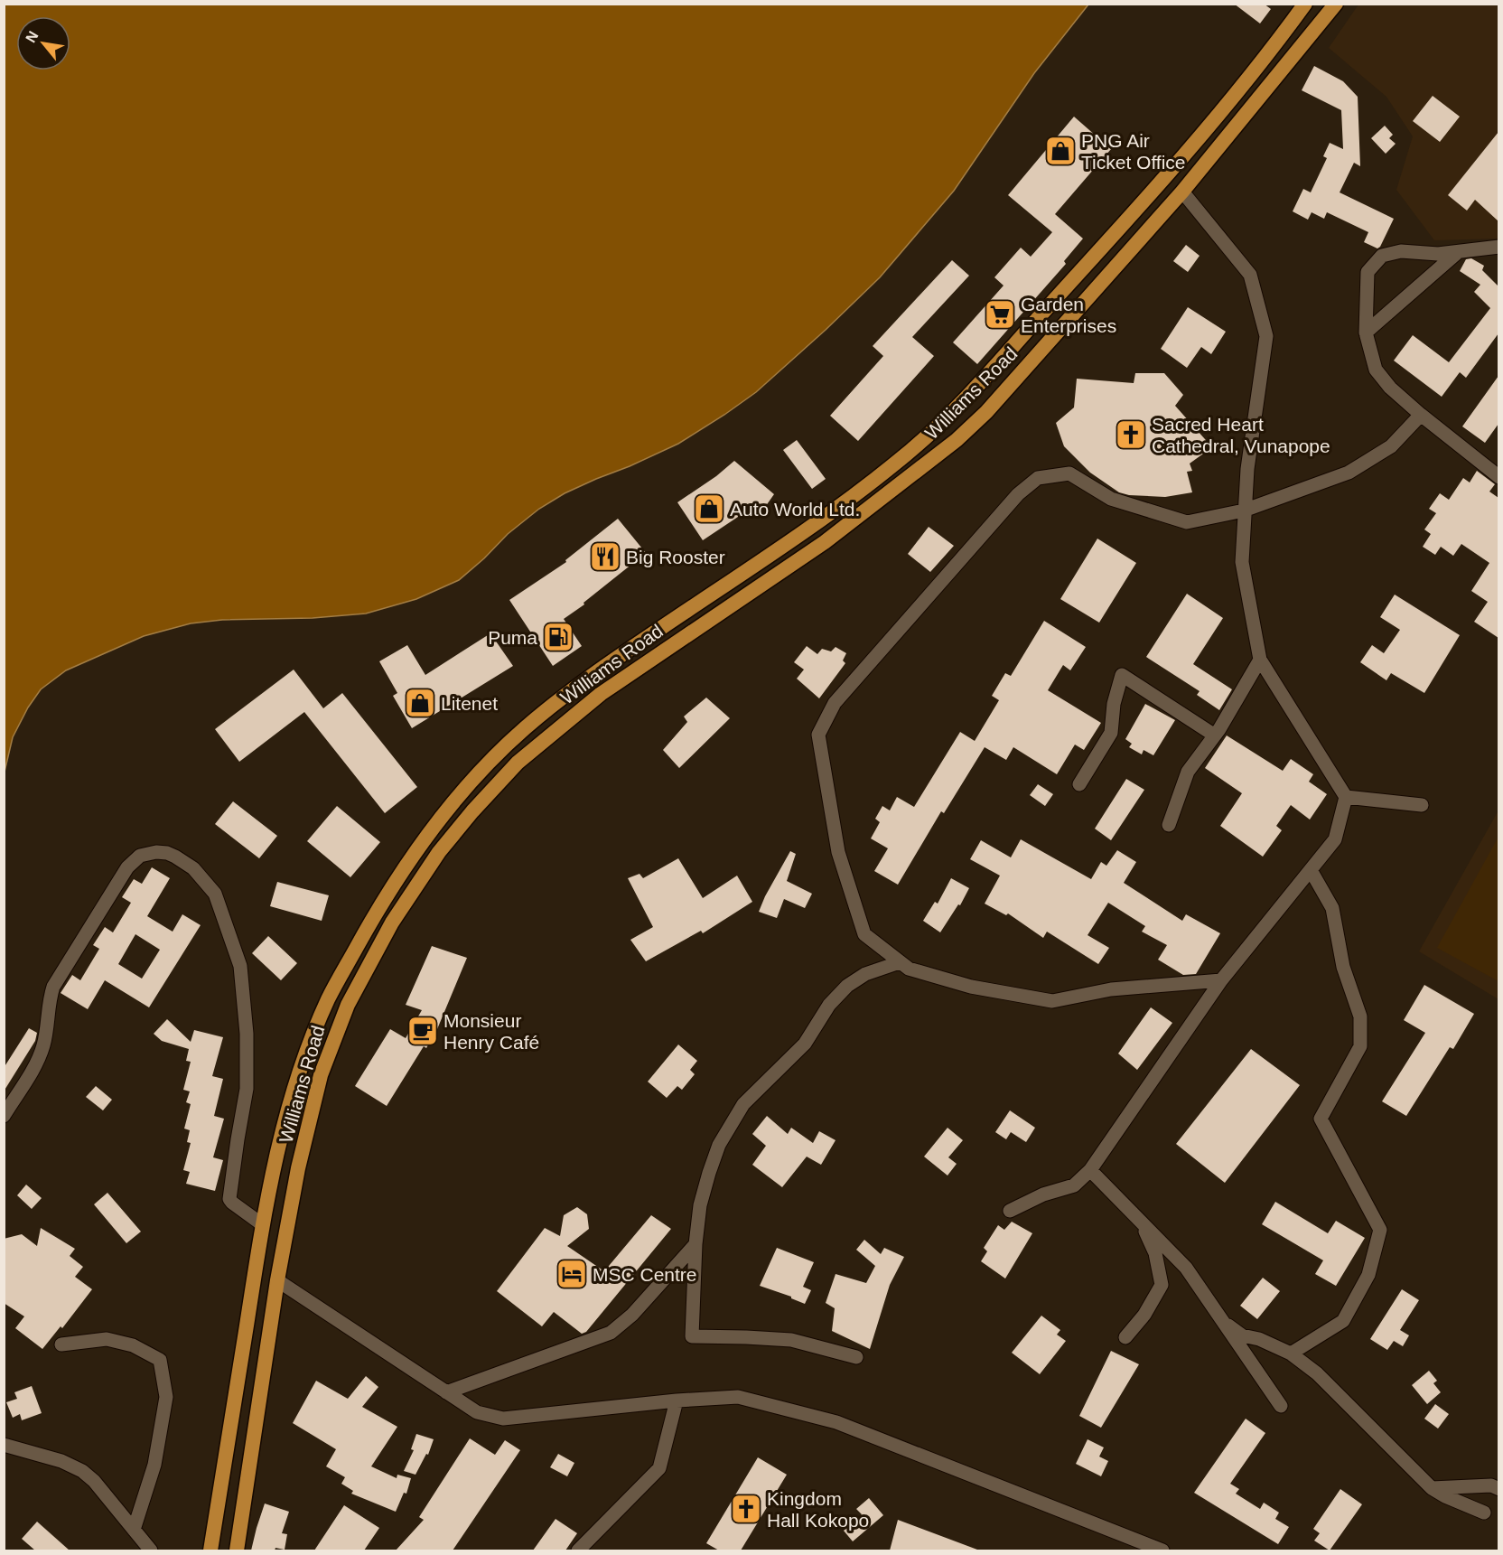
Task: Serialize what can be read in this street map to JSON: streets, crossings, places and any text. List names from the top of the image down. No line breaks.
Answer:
{"streets":{"main road":["Williams Road"]},"places":{"shop":["PNG Air Ticket Office","Auto World Ltd.","Litenet"],"supermarket":["Garden Enterprises"],"church":["Sacred Heart Cathedral, Vunapope","Kingdom Hall Kokopo"],"restaurant":["Big Rooster"],"fuel station":["Puma"],"cafe":["Monsieur Henry Café"],"hotel":["MSC Centre"]},"north":"top left"}
